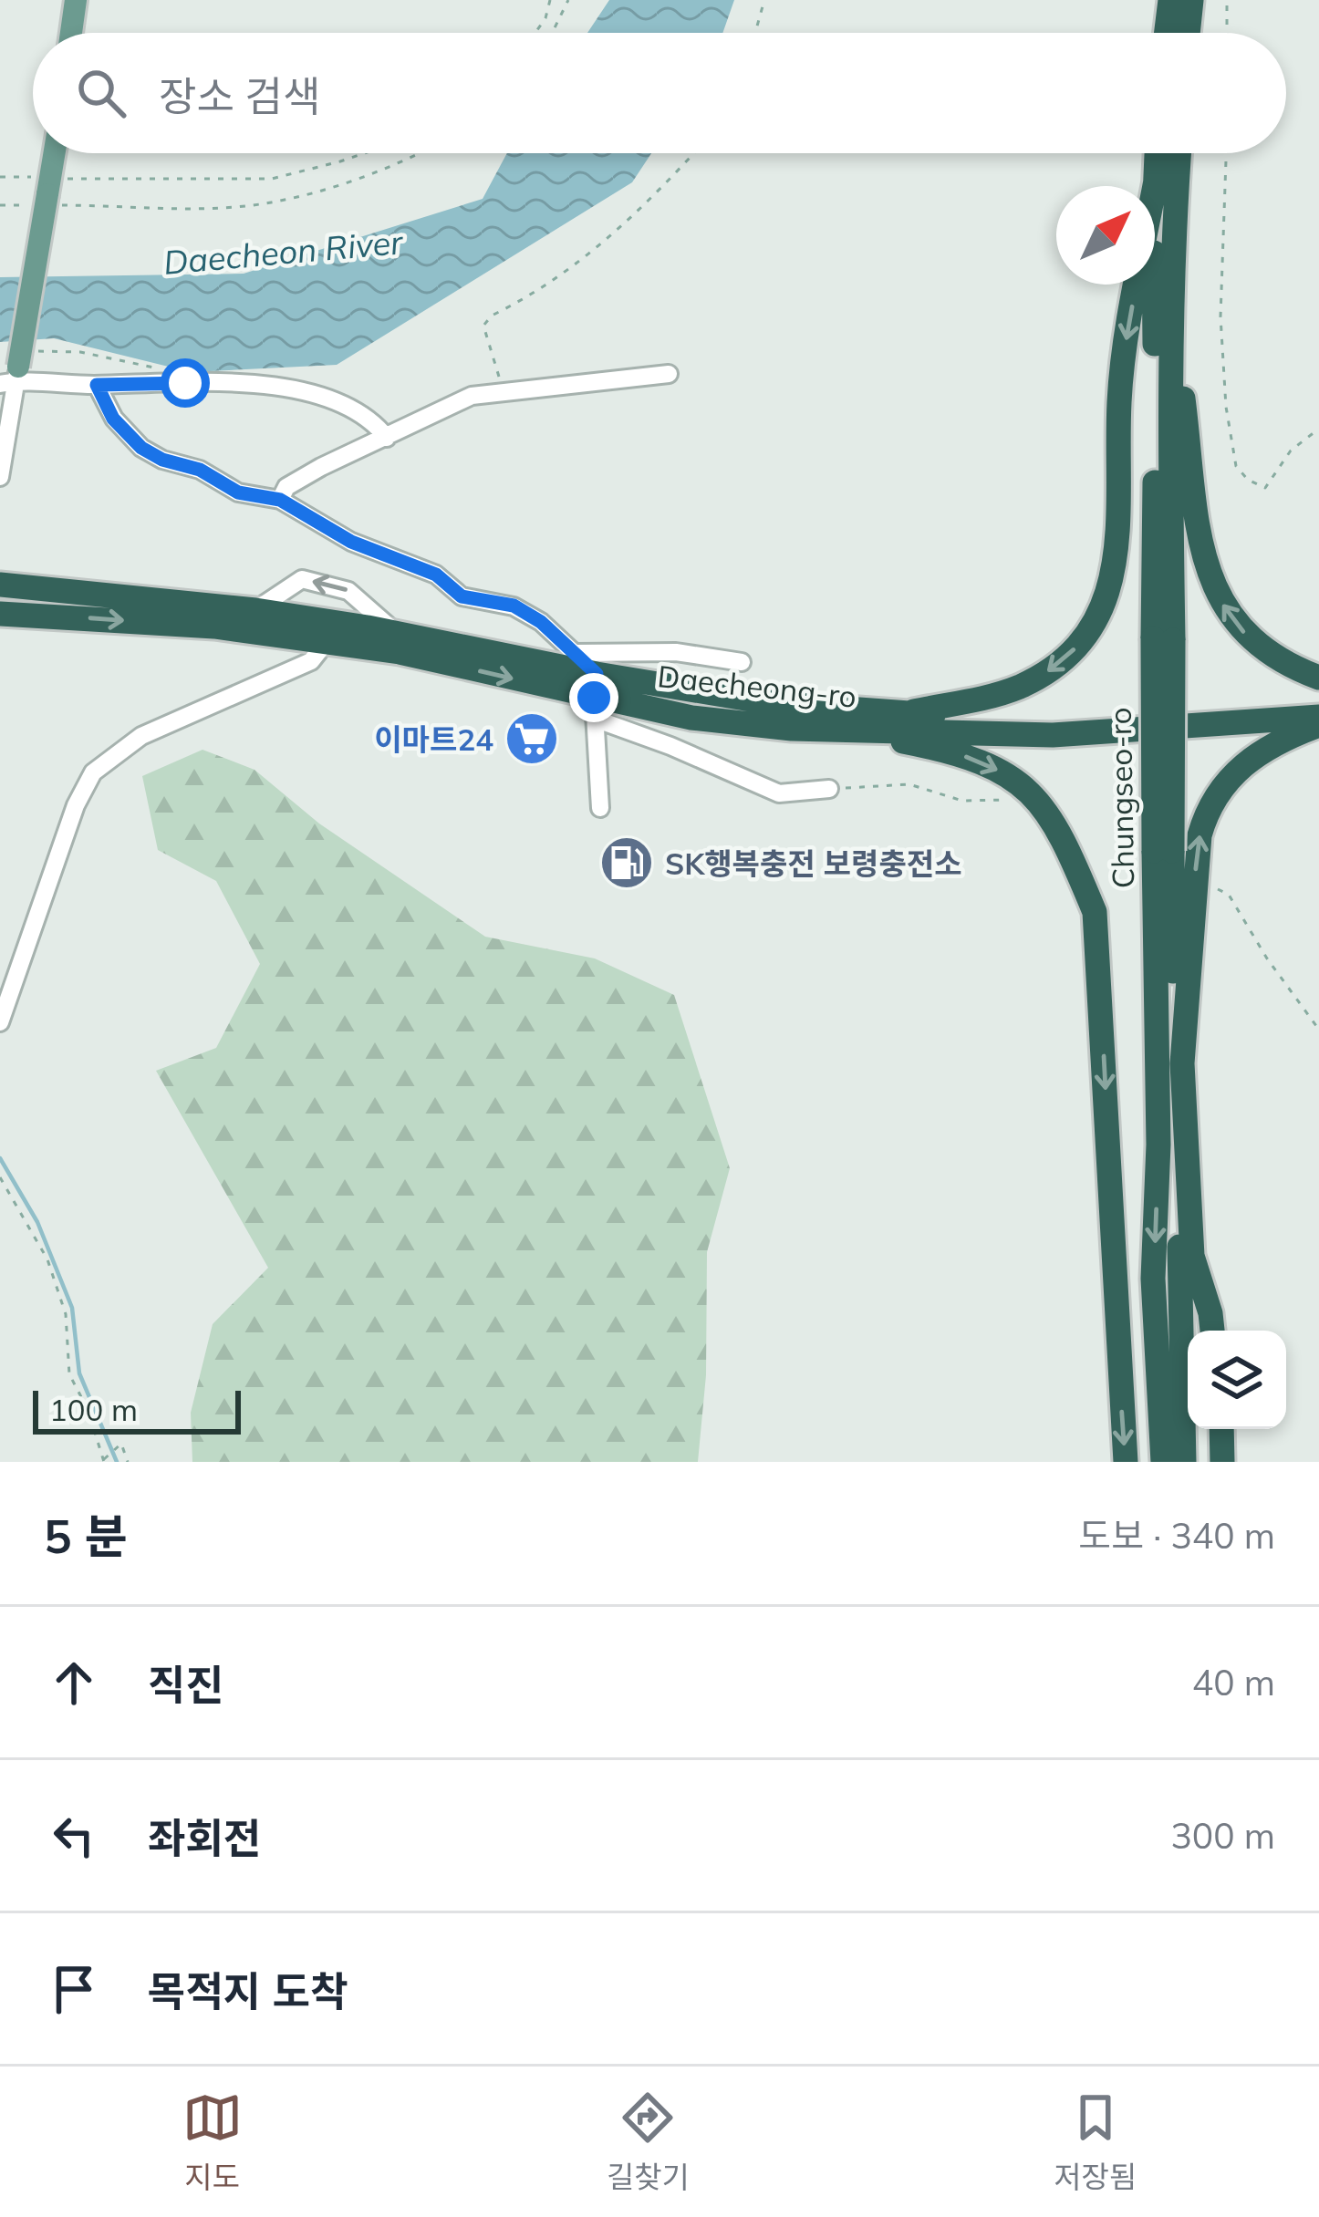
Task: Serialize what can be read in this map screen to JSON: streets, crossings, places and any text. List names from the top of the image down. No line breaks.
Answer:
{"streets":{"highway":["Daecheong-ro","Chungseo-ro"]},"water":["Daecheon River"],"places":{"supermarket":["이마트24"],"fuel station":["SK행복충전 보령충전소"]},"scale_bar":"100 m","north":"top right","page":{"search":"장소 검색","scale":"100 m","heading":["5 분","도보 · 340 m"],"list":[["직진","40 m"],["좌회전","300 m"],"목적지 도착"],"nav":["지도","길찾기","저장됨"]}}
